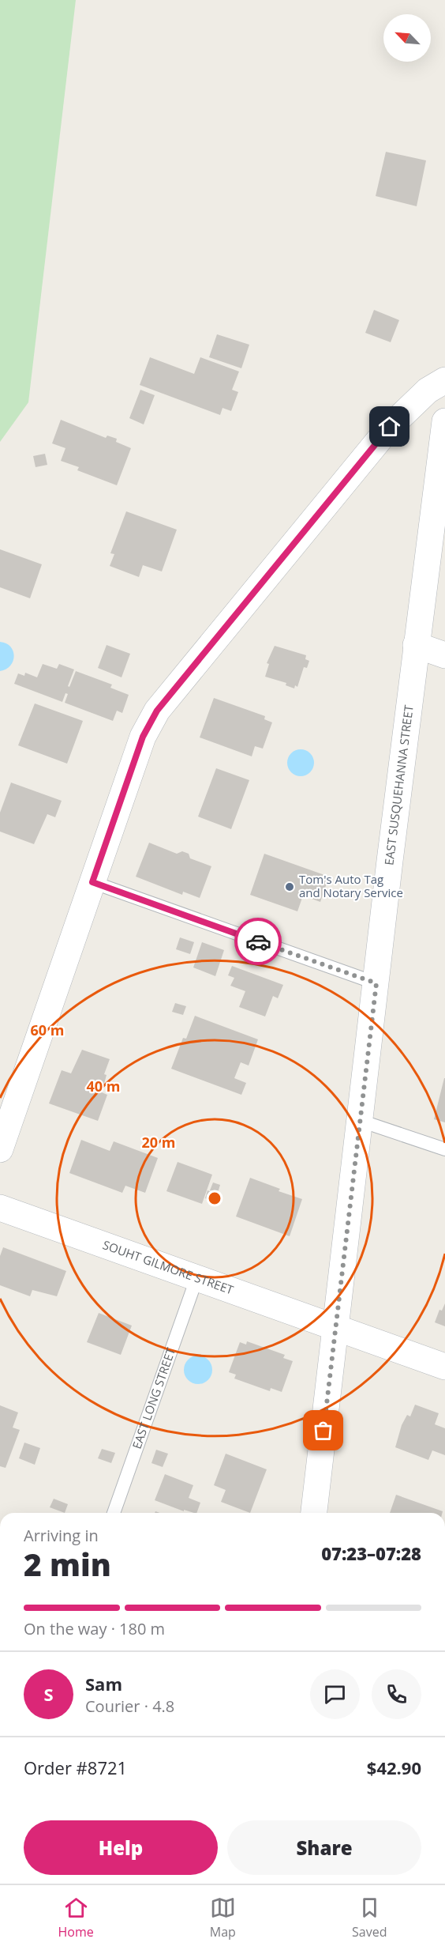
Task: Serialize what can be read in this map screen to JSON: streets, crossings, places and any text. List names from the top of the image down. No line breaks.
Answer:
{"streets":{"street":["EAST SUSQUEHANNA STREET","SOUHT GILMORE STREET"],"lane":["EAST LONG STREET"]},"crossings":[["EAST SUSQUEHANNA STREET","SOUHT GILMORE STREET"],["SOUHT GILMORE STREET","EAST LONG STREET"]],"places":["Tom's Auto Tag and Notary Service"],"north":"top left","page":{"heading":["2 min","Arriving in","07:23–07:28"],"panel":["Sam","Courier · 4.8","Order #8721","$42.90"],"bar":"On the way · 180 m","round":"S","buttons":["Help","Share"],"tabs":["Home","Map","Saved"]},"rings":["60 m","40 m","20 m"]}
